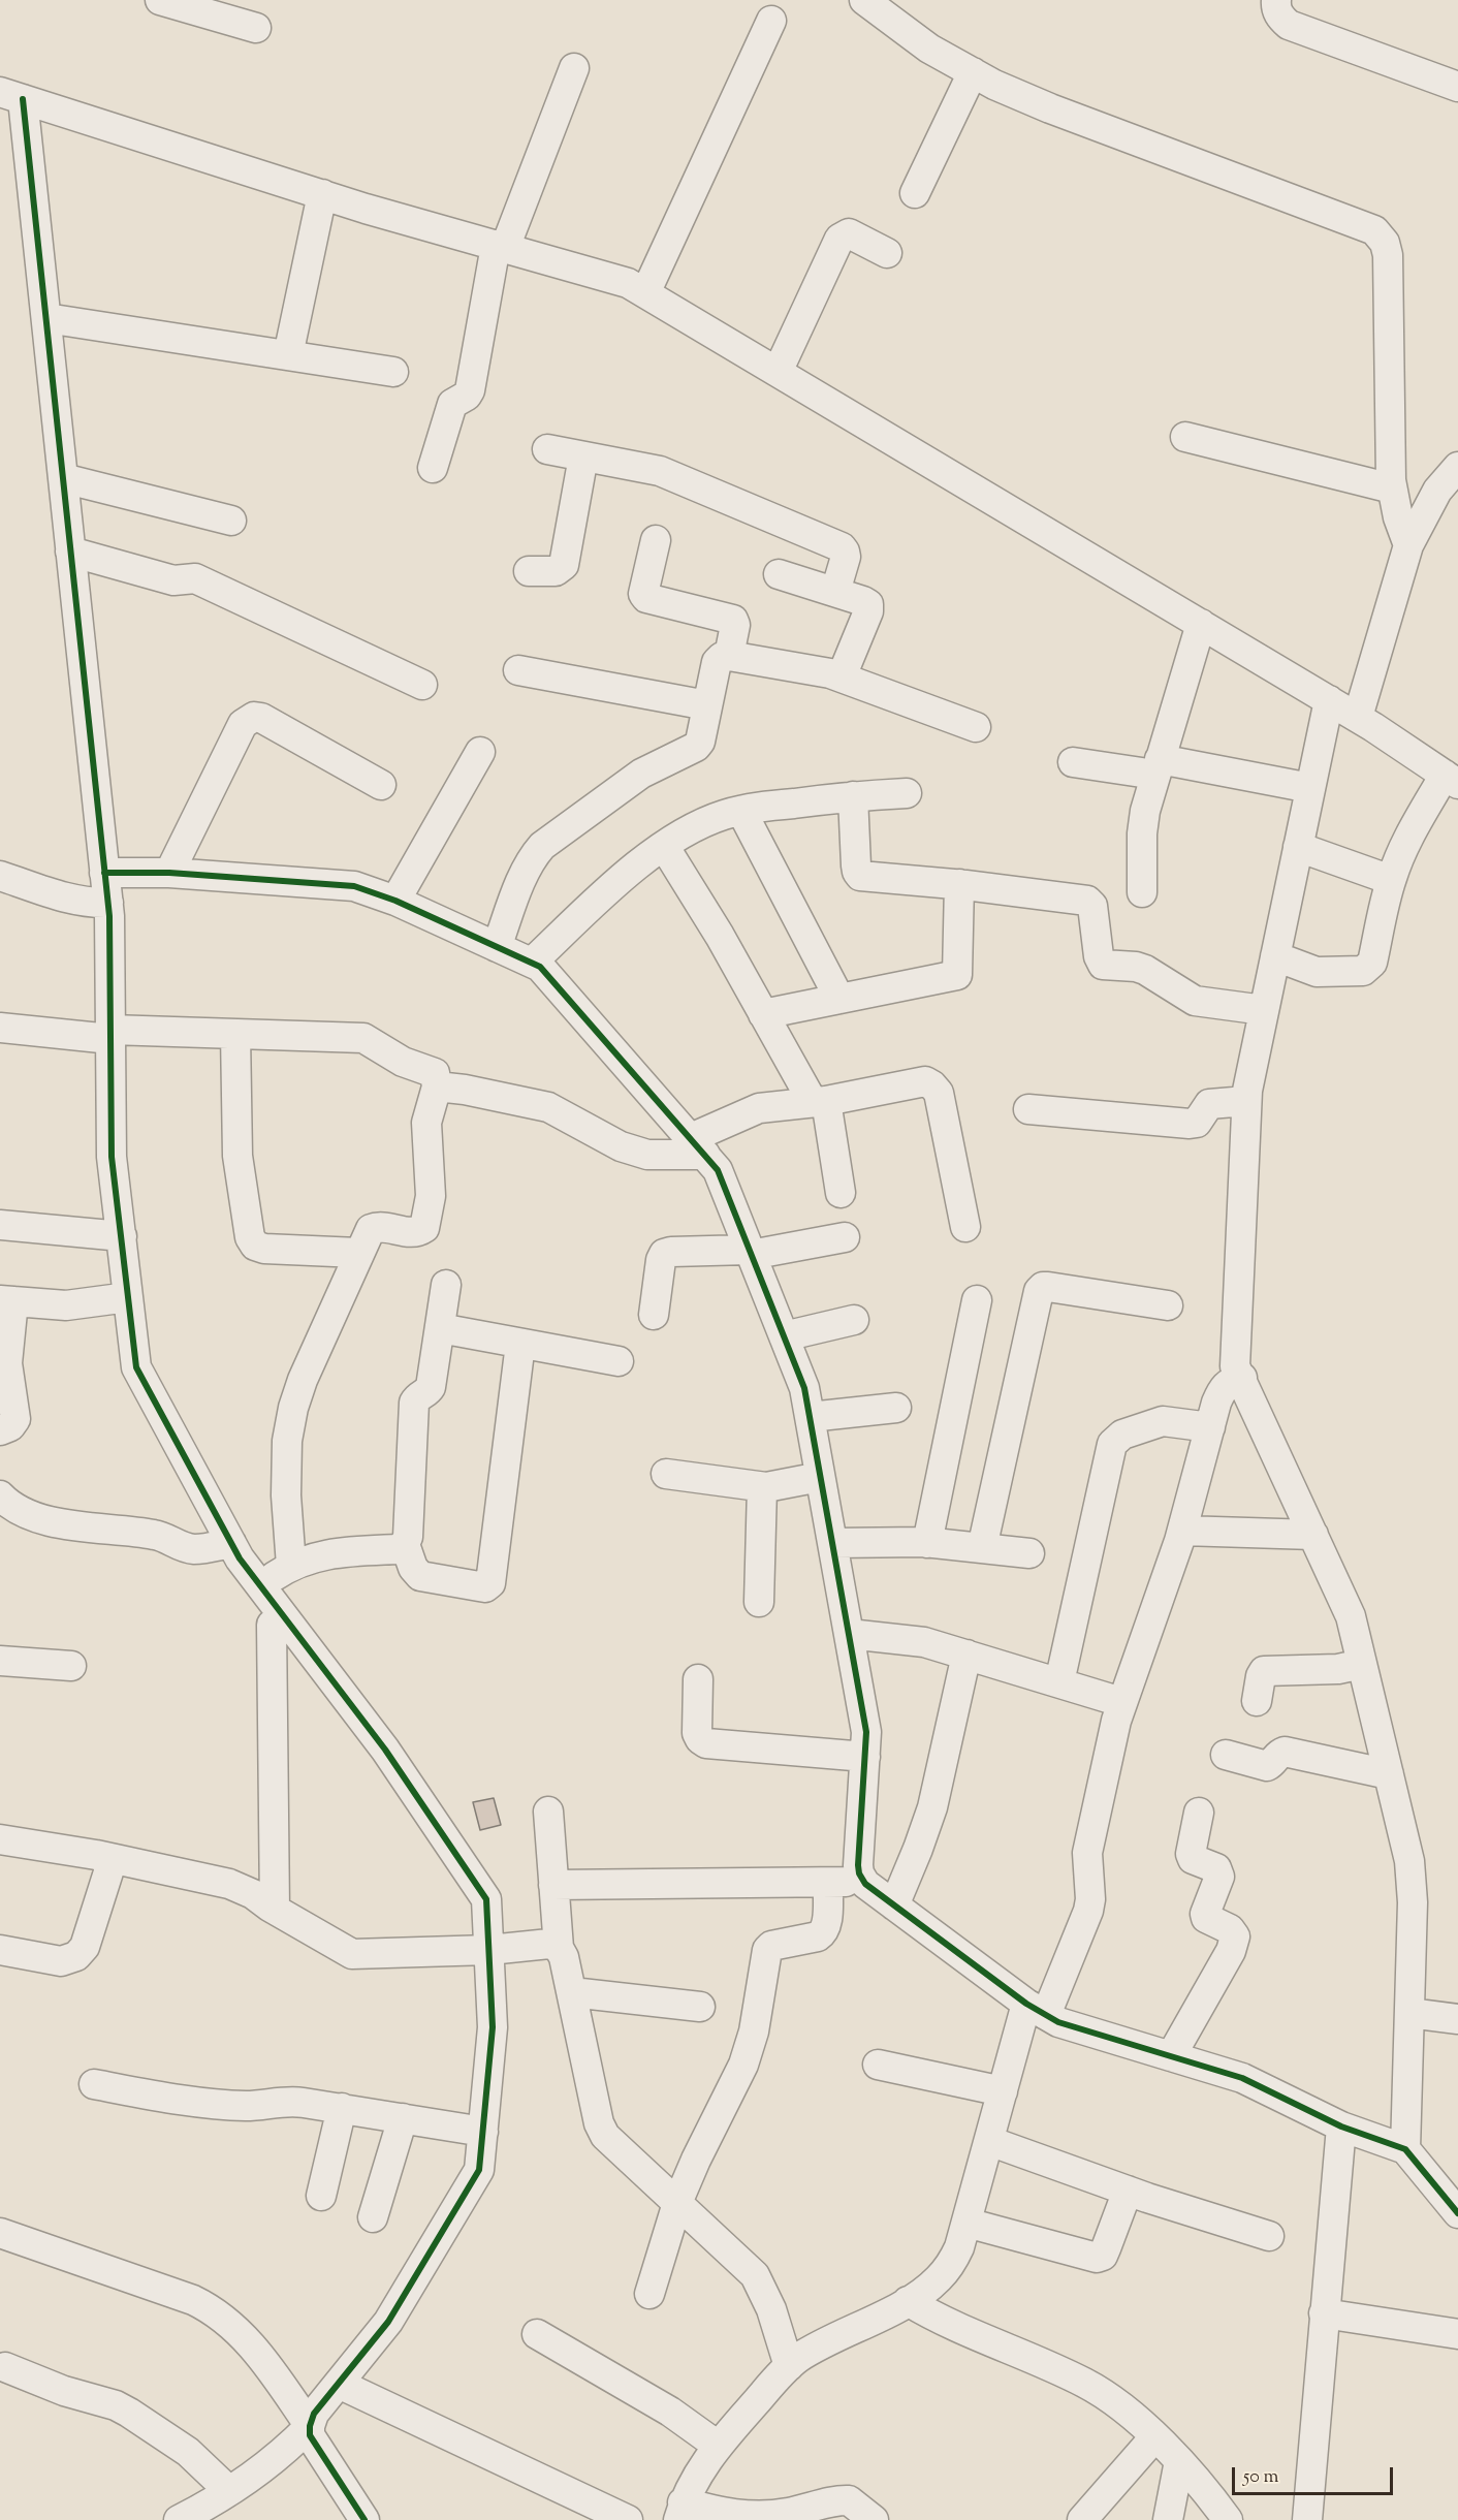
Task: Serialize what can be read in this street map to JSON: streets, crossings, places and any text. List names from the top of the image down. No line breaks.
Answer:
{"scale_bar":"50 m"}
